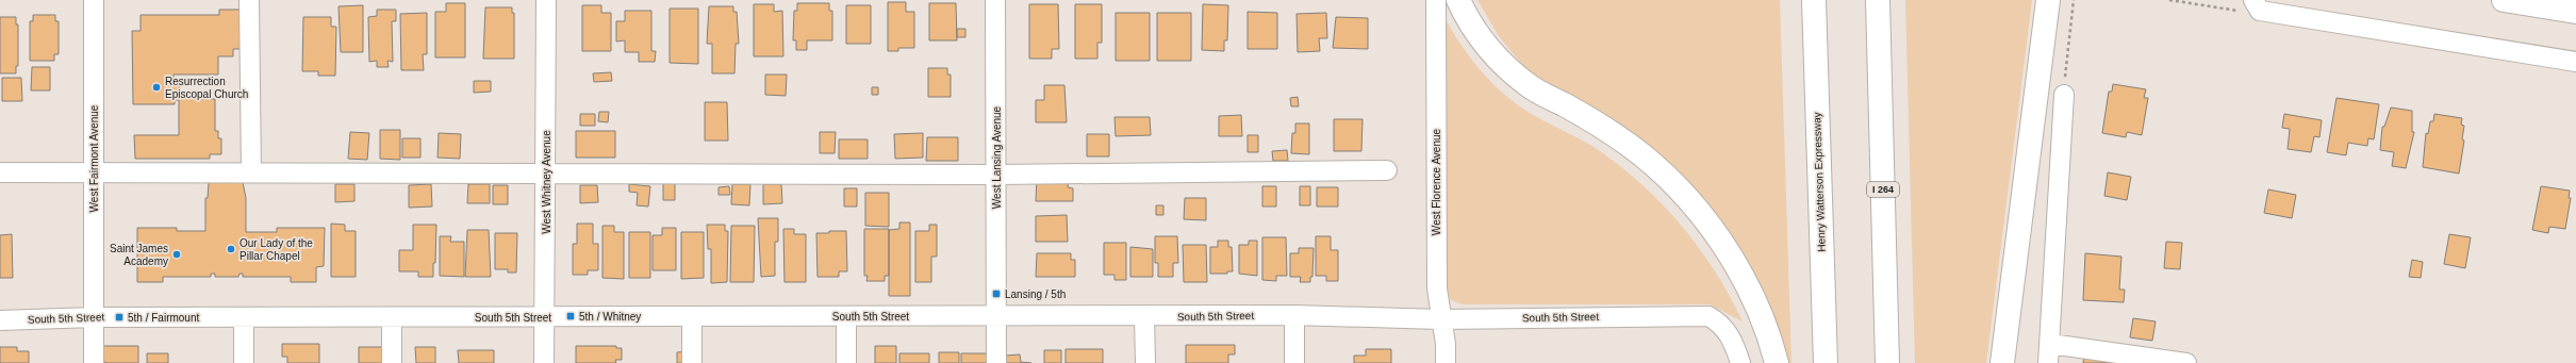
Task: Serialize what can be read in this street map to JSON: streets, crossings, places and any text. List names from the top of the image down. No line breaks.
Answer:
{"streets":{"main road":["Henry Watterson Expressway","I 264"],"street":["West Lansing Avenue","West Fairmont Avenue","West Whitney Avenue","West Florence Avenue","South 5th Street"]},"crossings":[["West Lansing Avenue","South 5th Street"],["West Fairmont Avenue","South 5th Street"],["West Whitney Avenue","South 5th Street"],["West Florence Avenue","South 5th Street"]],"places":{"other":["Resurrection Episcopal Church","Our Lady of the Pillar Chapel","Saint James Academy"],"transit":["Lansing / 5th","5th / Whitney","5th / Fairmount"]}}
